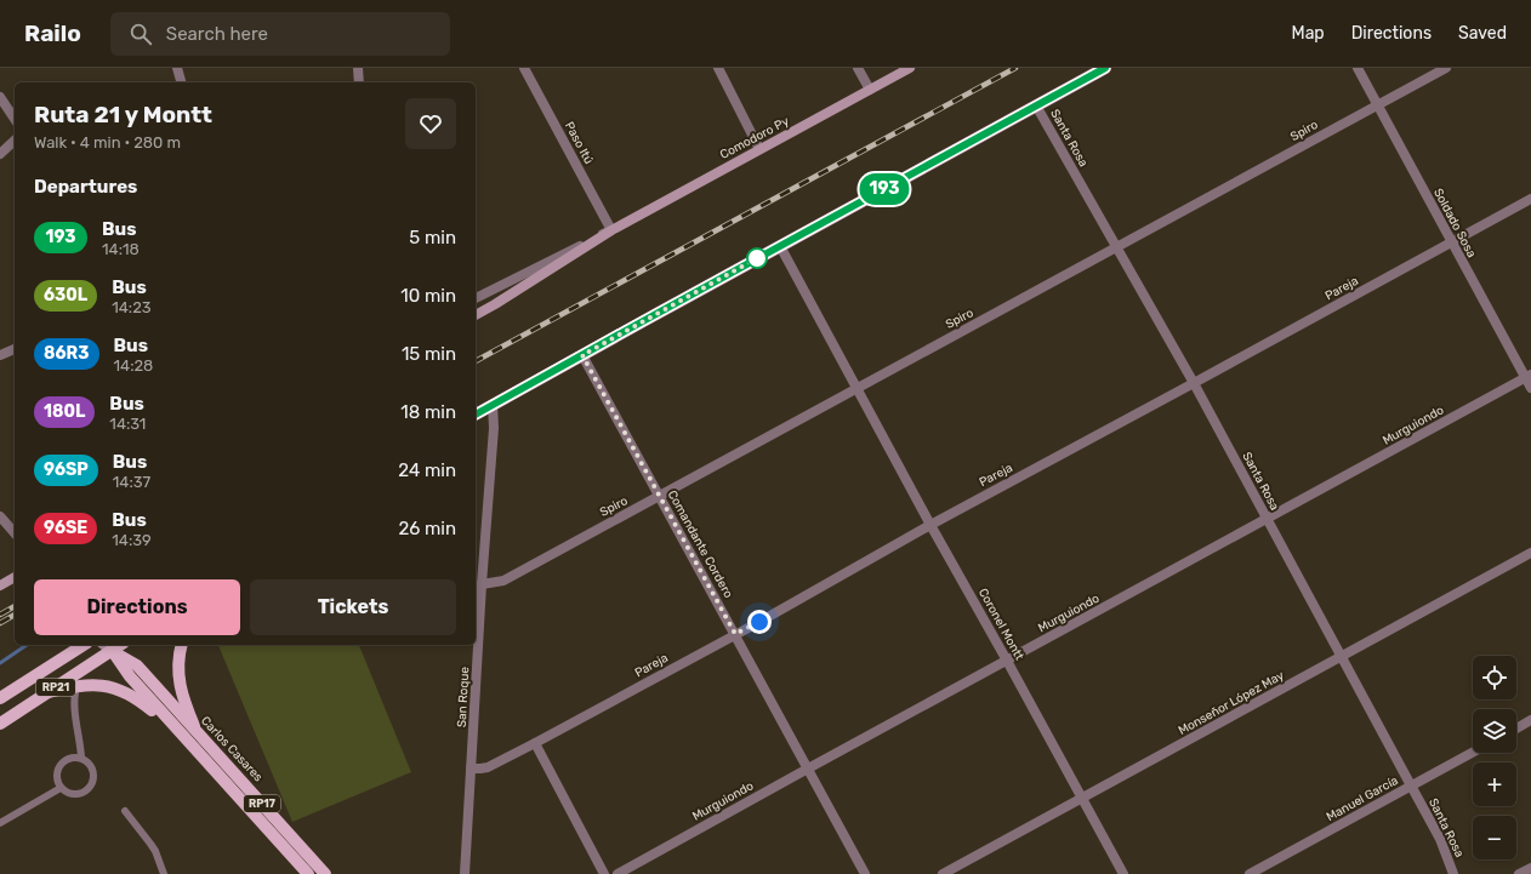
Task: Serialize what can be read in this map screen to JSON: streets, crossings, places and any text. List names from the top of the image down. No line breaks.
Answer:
{"streets":{"main road":["Comodoro Py","RP21","Carlos Casares","RP17"],"street":["Spiro","Santa Rosa","Paso Itú","Soldado Sosa","Pareja","Murguiondo","Comandante Cordero","Coronel Montt","San Roque","Monseñor López May","Manuel García"]},"crossings":[["Spiro","Santa Rosa"],["Spiro","Soldado Sosa"],["Spiro","Comandante Cordero"],["Spiro","Coronel Montt"],["Spiro","San Roque"],["Comodoro Py","Paso Itú"],["Santa Rosa","Pareja"],["Santa Rosa","Murguiondo"],["Santa Rosa","Monseñor López May"],["Santa Rosa","Manuel García"],["Soldado Sosa","Pareja"],["Soldado Sosa","Murguiondo"],["Pareja","Comandante Cordero"],["Pareja","Coronel Montt"],["Pareja","San Roque"],["Murguiondo","Comandante Cordero"],["Murguiondo","Coronel Montt"],["Coronel Montt","Monseñor López May"],["RP21","Carlos Casares"],["RP21","RP17"],["Carlos Casares","RP17"]],"lines":["bus line 193"],"page":{"header":"Railo","search":"Search here","nav":["Map","Directions","Saved"],"on_map":"193","heading":[["Ruta 21 y Montt","Walk · 4 min · 280 m"],"Departures"],"list":[{"mark":"193","name":"Bus","note":"14:18","value":"5 min"},{"mark":"630L","name":"Bus","note":"14:23","value":"10 min"},{"mark":"86R3","name":"Bus","note":"14:28","value":"15 min"},{"mark":"180L","name":"Bus","note":"14:31","value":"18 min"},{"mark":"96SP","name":"Bus","note":"14:37","value":"24 min"},{"mark":"96SE","name":"Bus","note":"14:39","value":"26 min"}],"buttons":["Directions","Tickets"],"map_buttons":["+","−"]}}
